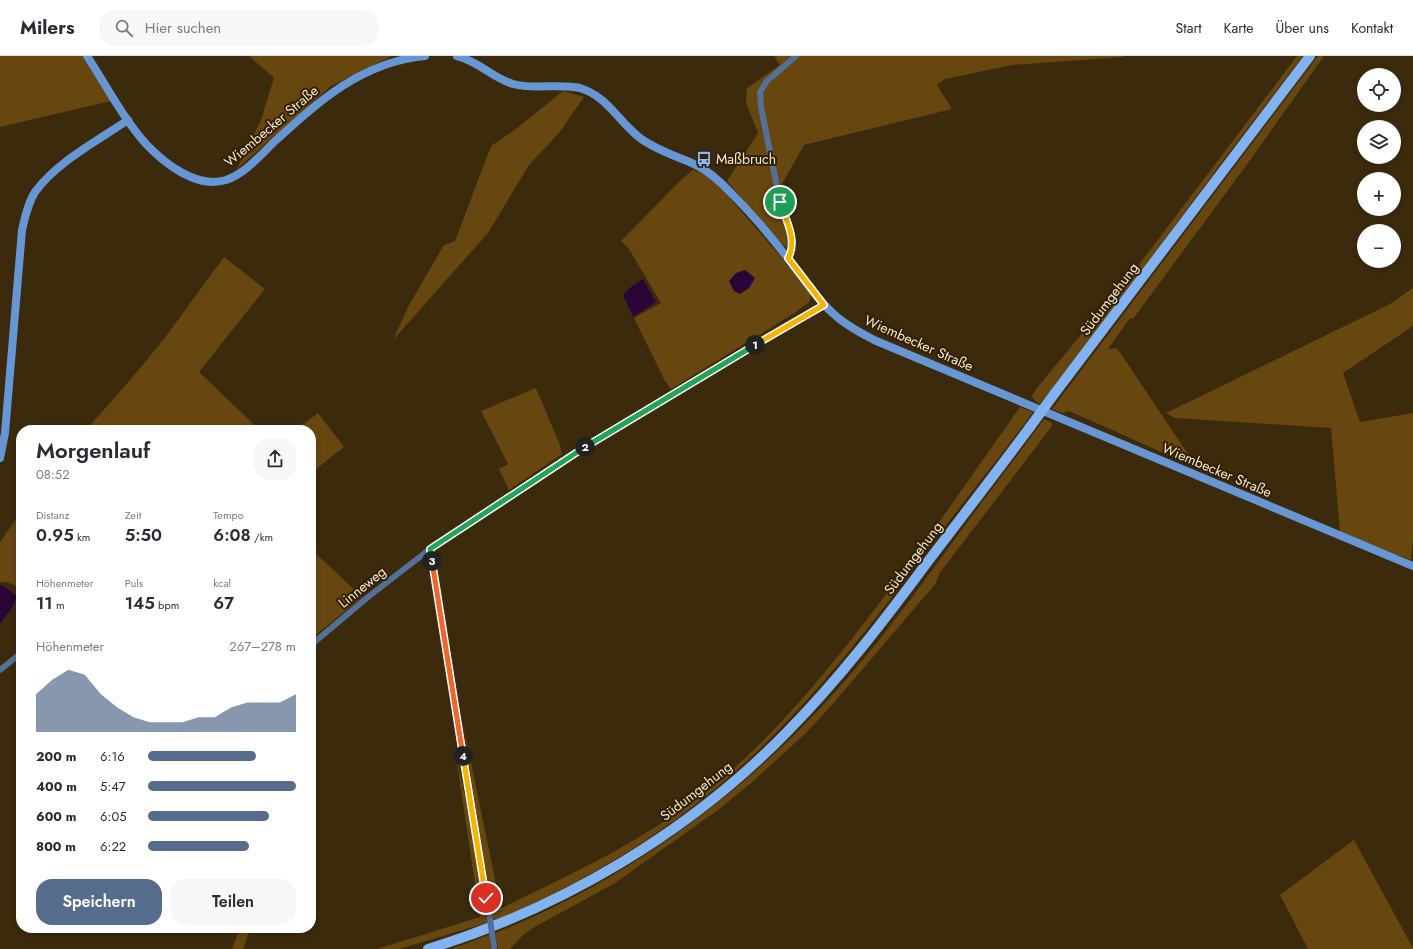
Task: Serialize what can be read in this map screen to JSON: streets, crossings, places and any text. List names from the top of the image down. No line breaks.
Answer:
{"streets":{"main road":["Südumgehung"],"street":["Wiembecker Straße","Linneweg"]},"crossings":[["Wiembecker Straße","Linneweg"]],"places":{"bus stop":["Maßbruch"]},"page":{"header":"Milers","search":"Hier suchen","nav":["Start","Karte","Über uns","Kontakt"],"map_buttons":["+","−"],"pins":["1","2","3","4"],"heading":["Morgenlauf","08:52"],"stats":[["Distanz","0.95 km"],["Zeit","5:50"],["Tempo","6:08 /km"],["Höhenmeter","11 m"],["Puls","145 bpm"],["kcal","67"]],"chart":["Höhenmeter","267–278 m"],"list":[{"name":"200 m","note":"6:16"},{"name":"400 m","note":"5:47"},{"name":"600 m","note":"6:05"},{"name":"800 m","note":"6:22"}],"buttons":["Speichern","Teilen"]}}
